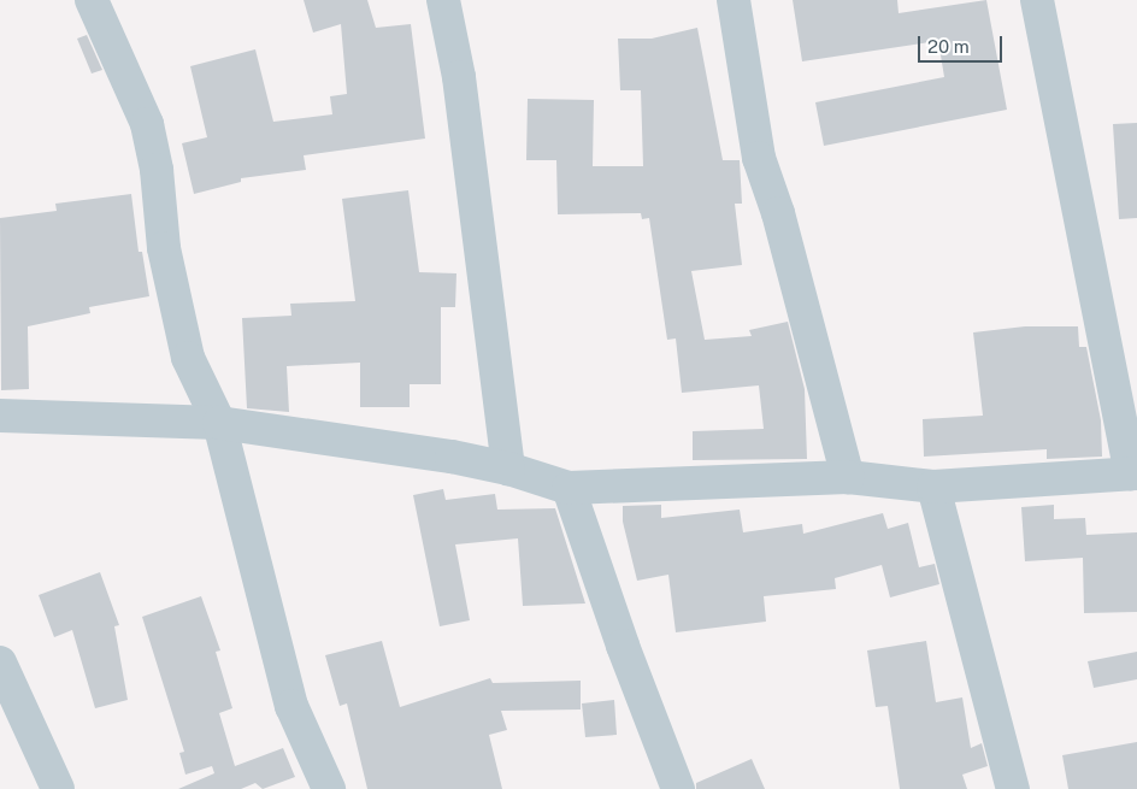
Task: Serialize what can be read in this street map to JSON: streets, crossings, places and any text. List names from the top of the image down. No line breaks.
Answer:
{"scale_bar":"20 m"}
